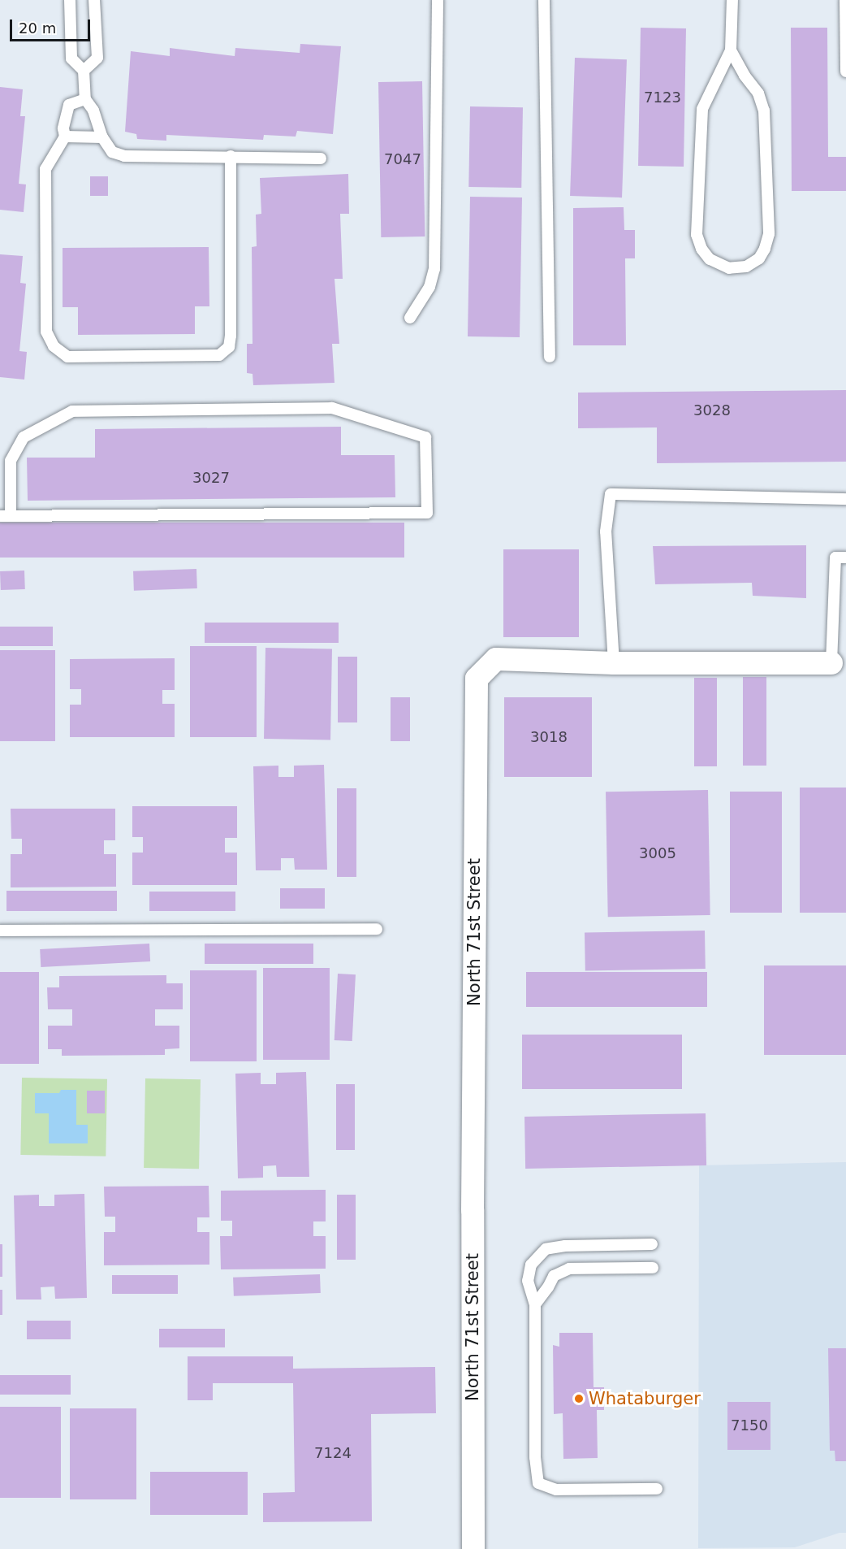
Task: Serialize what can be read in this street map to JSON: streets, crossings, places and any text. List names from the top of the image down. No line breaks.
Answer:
{"streets":{"street":["North 71st Street"]},"places":["Whataburger"],"house_numbers":["7123","7047","3028","3027","3018","3005","7150","7124"],"scale_bar":"20 m"}
